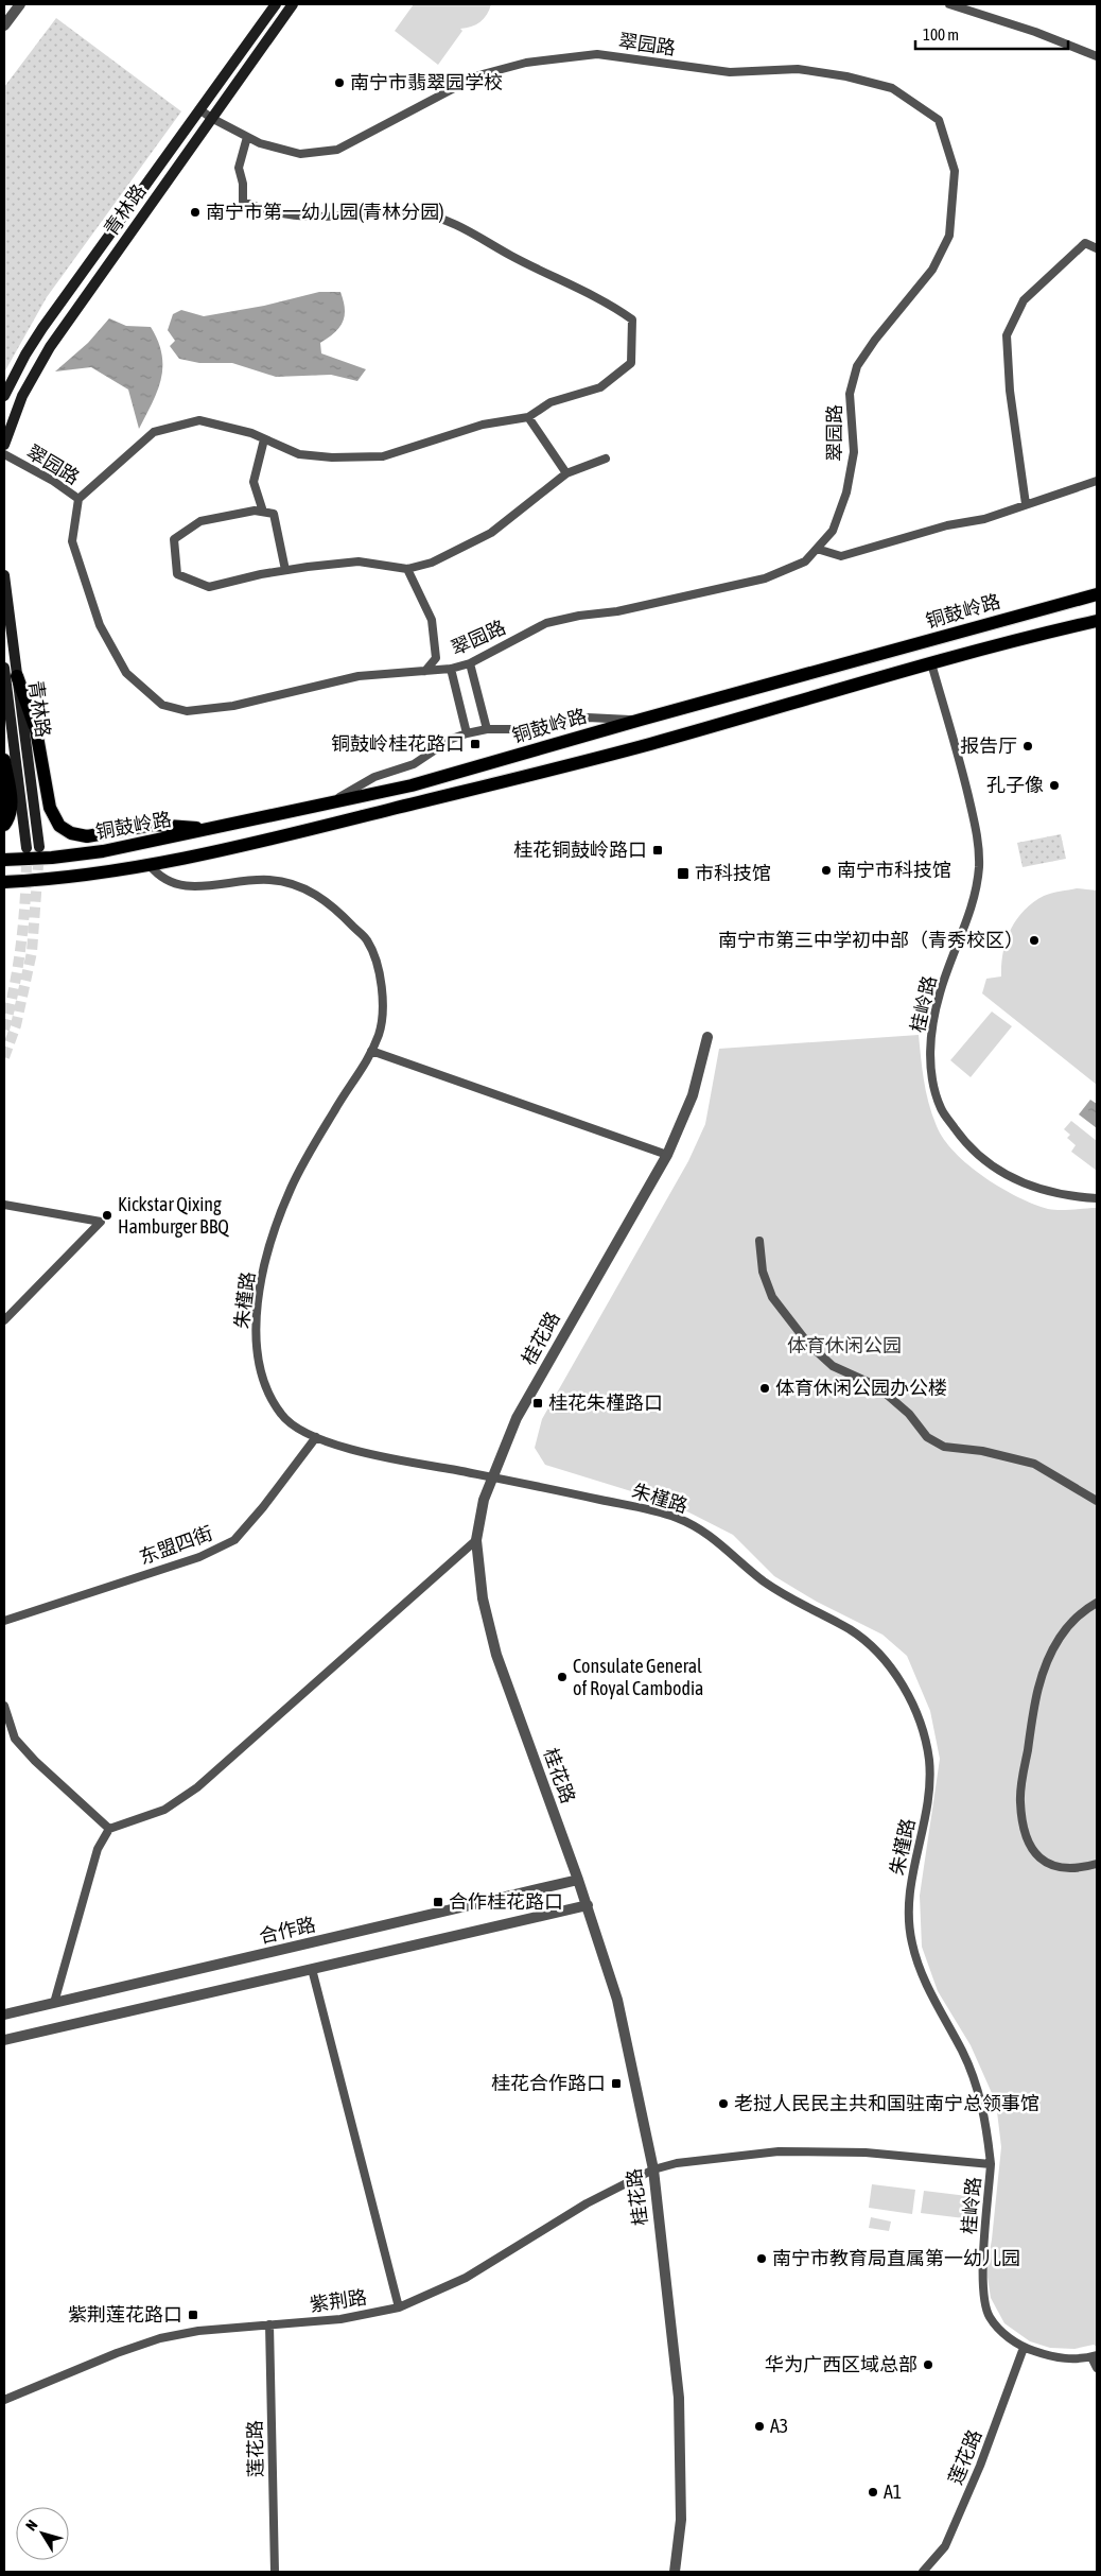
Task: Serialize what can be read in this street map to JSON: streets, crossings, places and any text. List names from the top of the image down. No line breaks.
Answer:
{"streets":{"main road":["青林路","铜鼓岭路"],"street":["翠园路","桂岭路","朱槿路","桂花路","东盟四街","合作路","紫荆路","莲花路"]},"crossings":[["翠园路","青林路"],["桂岭路","朱槿路"],["桂岭路","莲花路"],["朱槿路","桂花路"],["朱槿路","东盟四街"],["桂花路","合作路"],["桂花路","紫荆路"],["紫荆路","莲花路"]],"parks":["体育休闲公园"],"places":{"other":["南宁市翡翠园学校","南宁市第一幼儿园(青林分园)","报告厅","孔子像","南宁市科技馆","南宁市第三中学初中部（青秀校区）","Kickstar Qixing Hamburger BBQ","体育休闲公园办公楼","Consulate General of Royal Cambodia","老挝人民民主共和国驻南宁总领事馆","南宁市教育局直属第一幼儿园","华为广西区域总部","A3","A1"],"transit":["铜鼓岭桂花路口","桂花铜鼓岭路口","市科技馆","桂花朱槿路口","合作桂花路口","桂花合作路口","紫荆莲花路口"]},"scale_bar":"100 m","north":"top left"}
